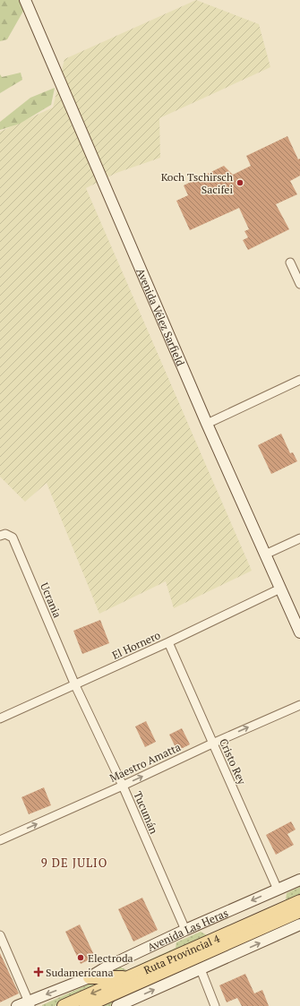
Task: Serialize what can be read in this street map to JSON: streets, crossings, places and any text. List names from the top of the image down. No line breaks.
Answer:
{"streets":{"main road":["Avenida Vélez Sarfield","Avenida Las Heras","Ruta Provincial 4"],"street":["Ucrania","El Hornero","Cristo Rey","Maestro Amatta","Tucumán"]},"crossings":[["Avenida Vélez Sarfield","El Hornero"],["Ucrania","El Hornero"],["Ucrania","Tucumán"],["El Hornero","Cristo Rey"],["El Hornero","Tucumán"],["Cristo Rey","Maestro Amatta"],["Cristo Rey","Avenida Las Heras"],["Maestro Amatta","Tucumán"],["Tucumán","Avenida Las Heras"]],"one_way":["Maestro Amatta"],"districts":["9 DE JULIO"],"places":{"other":["Koch Tschirsch Sacifei","Electroda"],"health":["Sudamericana"]}}
